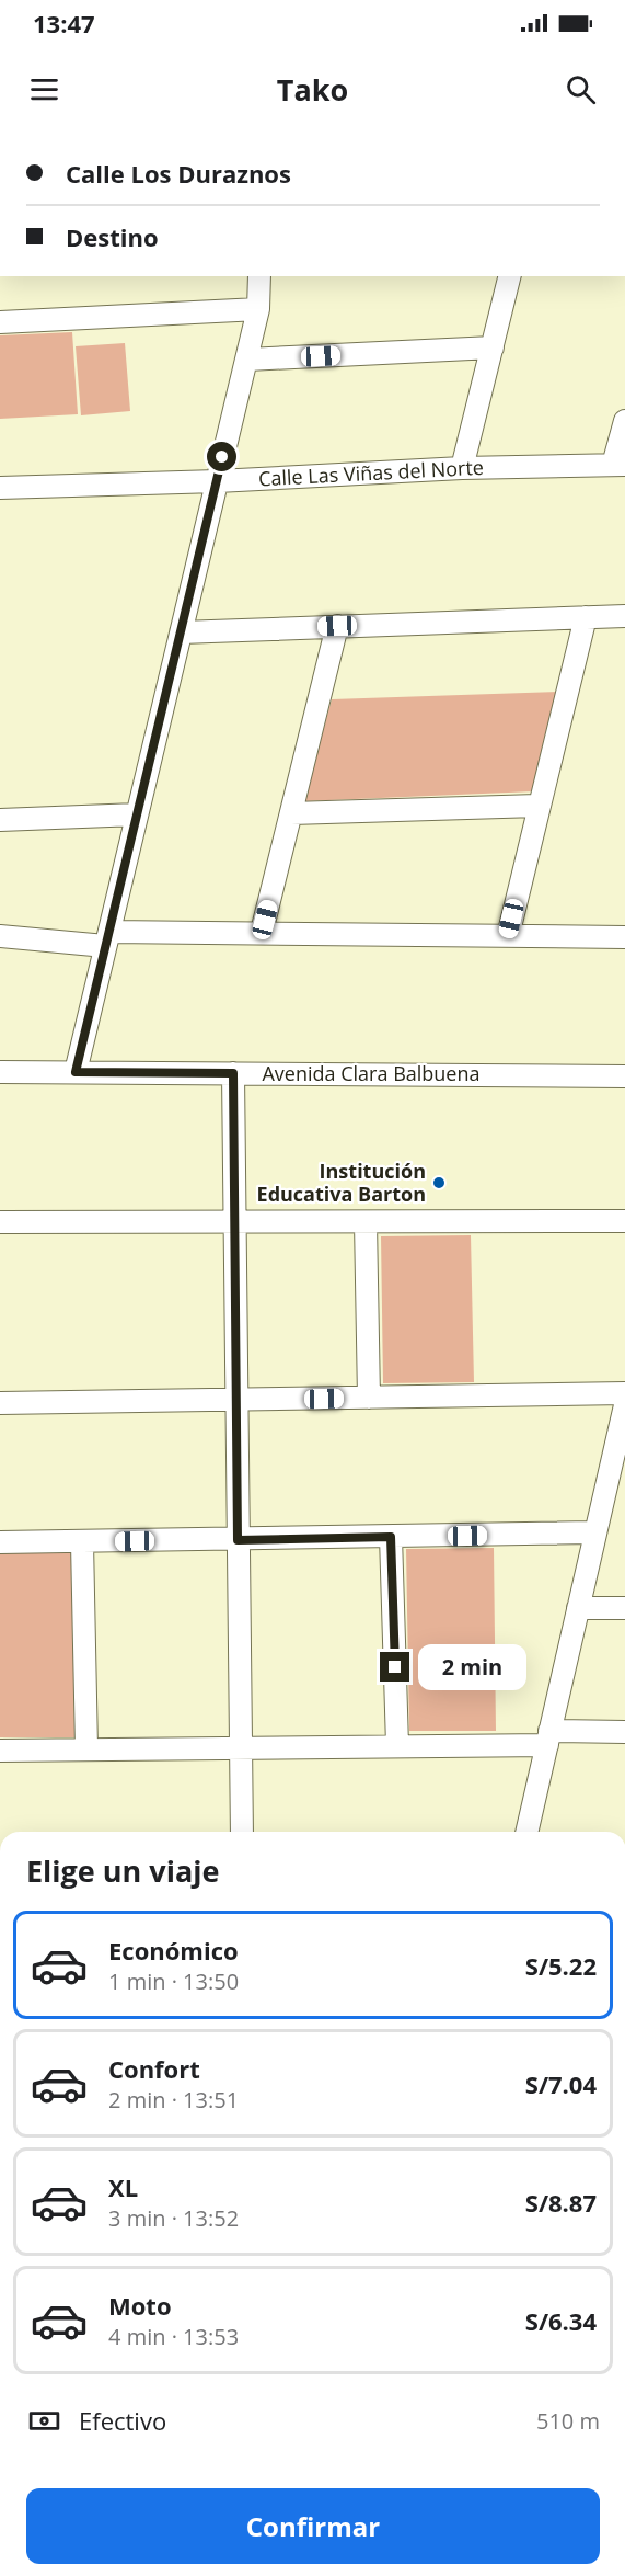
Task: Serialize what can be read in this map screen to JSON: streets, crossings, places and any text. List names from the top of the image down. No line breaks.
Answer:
{"streets":{"street":["Calle Las Viñas del Norte","Avenida Clara Balbuena"]},"places":["Institución Educativa Barton"],"page":{"status":"13:47","header":"Tako","banner":["Calle Los Duraznos","Destino"],"bubble":"2 min","heading":"Elige un viaje","list":[{"name":"Económico","note":"1 min · 13:50","value":"S/5.22"},{"name":"Confort","note":"2 min · 13:51","value":"S/7.04"},{"name":"XL","note":"3 min · 13:52","value":"S/8.87"},{"name":"Moto","note":"4 min · 13:53","value":"S/6.34"}],"pay":["Efectivo","510 m"],"buttons":"Confirmar"}}
